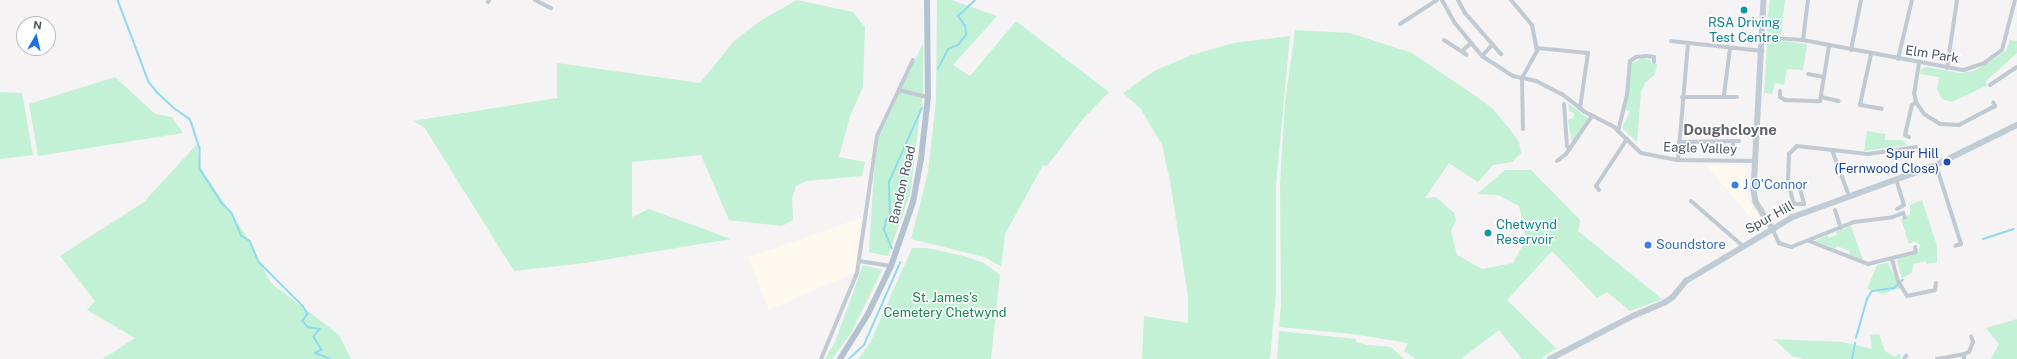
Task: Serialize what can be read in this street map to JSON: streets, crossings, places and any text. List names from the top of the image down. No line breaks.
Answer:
{"streets":{"main road":["Bandon Road"],"street":["Elm Park","Eagle Valley","Spur Hill"]},"districts":["Doughcloyne"],"parks":["St. James's Cemetery Chetwynd"],"places":["RSA Driving Test Centre","Spur Hill (Fernwood Close)","J O'Connor","Chetwynd Reservoir","Soundstore"],"north":"top"}
